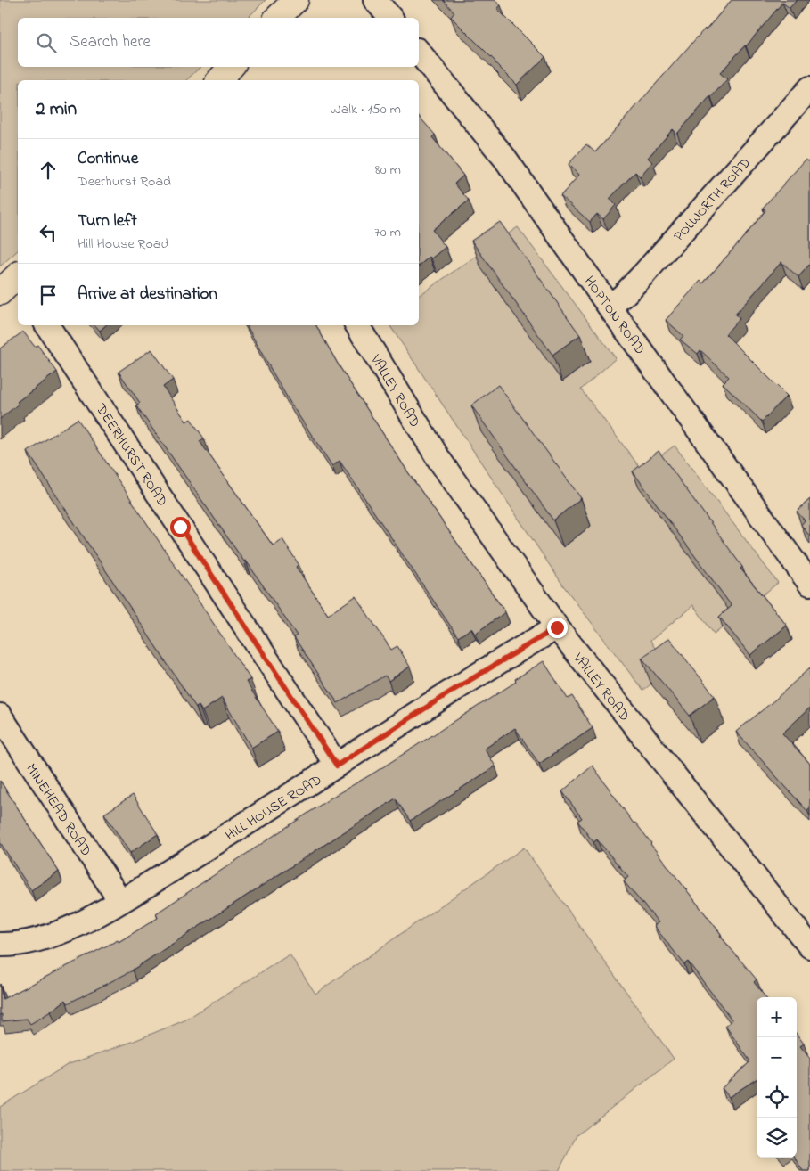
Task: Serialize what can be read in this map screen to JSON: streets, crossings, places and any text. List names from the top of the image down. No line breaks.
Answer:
{"streets":{"street":["POLWORTH ROAD","HOPTON ROAD","VALLEY ROAD","DEERHURST ROAD","HILL HOUSE ROAD","MINEHEAD ROAD"]},"crossings":[["POLWORTH ROAD","HOPTON ROAD"],["VALLEY ROAD","HILL HOUSE ROAD"],["DEERHURST ROAD","HILL HOUSE ROAD"],["HILL HOUSE ROAD","MINEHEAD ROAD"]],"page":{"search":"Search here","heading":["2 min","Walk · 150 m"],"list":[["Continue","Deerhurst Road","80 m"],["Turn left","Hill House Road","70 m"],"Arrive at destination"],"map_buttons":["+","−"]}}
